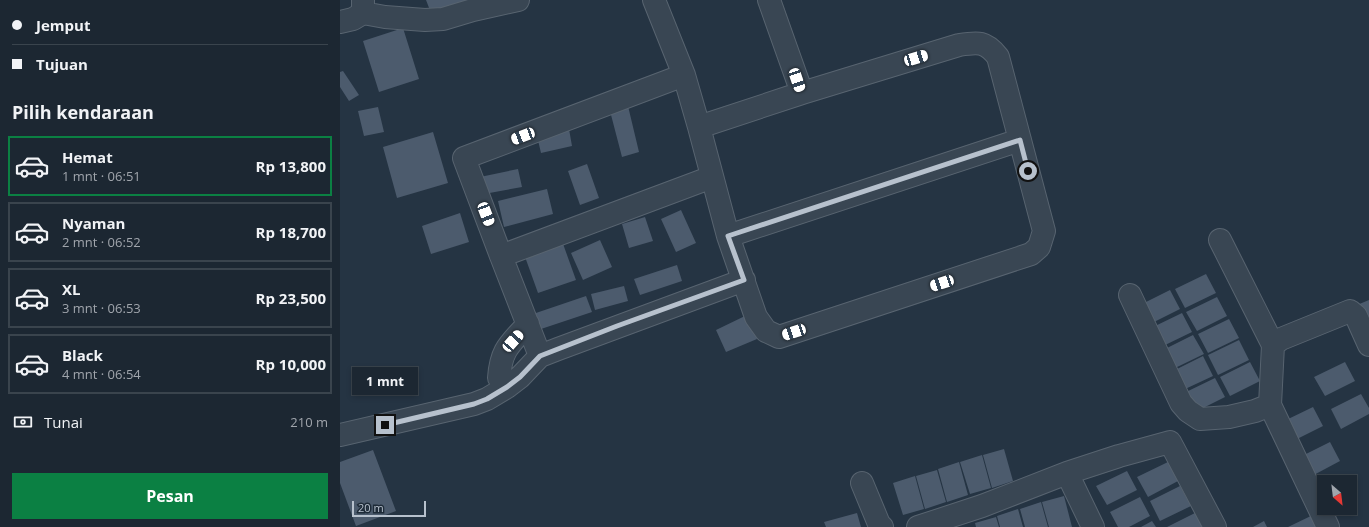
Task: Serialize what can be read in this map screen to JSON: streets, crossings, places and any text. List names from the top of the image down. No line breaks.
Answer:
{"scale_bar":"20 m","north":"bottom right","page":{"banner":["Jemput","Tujuan"],"heading":"Pilih kendaraan","list":[{"name":"Hemat","note":"1 mnt · 06:51","value":"Rp 13,800"},{"name":"Nyaman","note":"2 mnt · 06:52","value":"Rp 18,700"},{"name":"XL","note":"3 mnt · 06:53","value":"Rp 23,500"},{"name":"Black","note":"4 mnt · 06:54","value":"Rp 10,000"}],"bubble":"1 mnt","pay":["Tunai","210 m"],"buttons":"Pesan","scale":"20 m"}}
